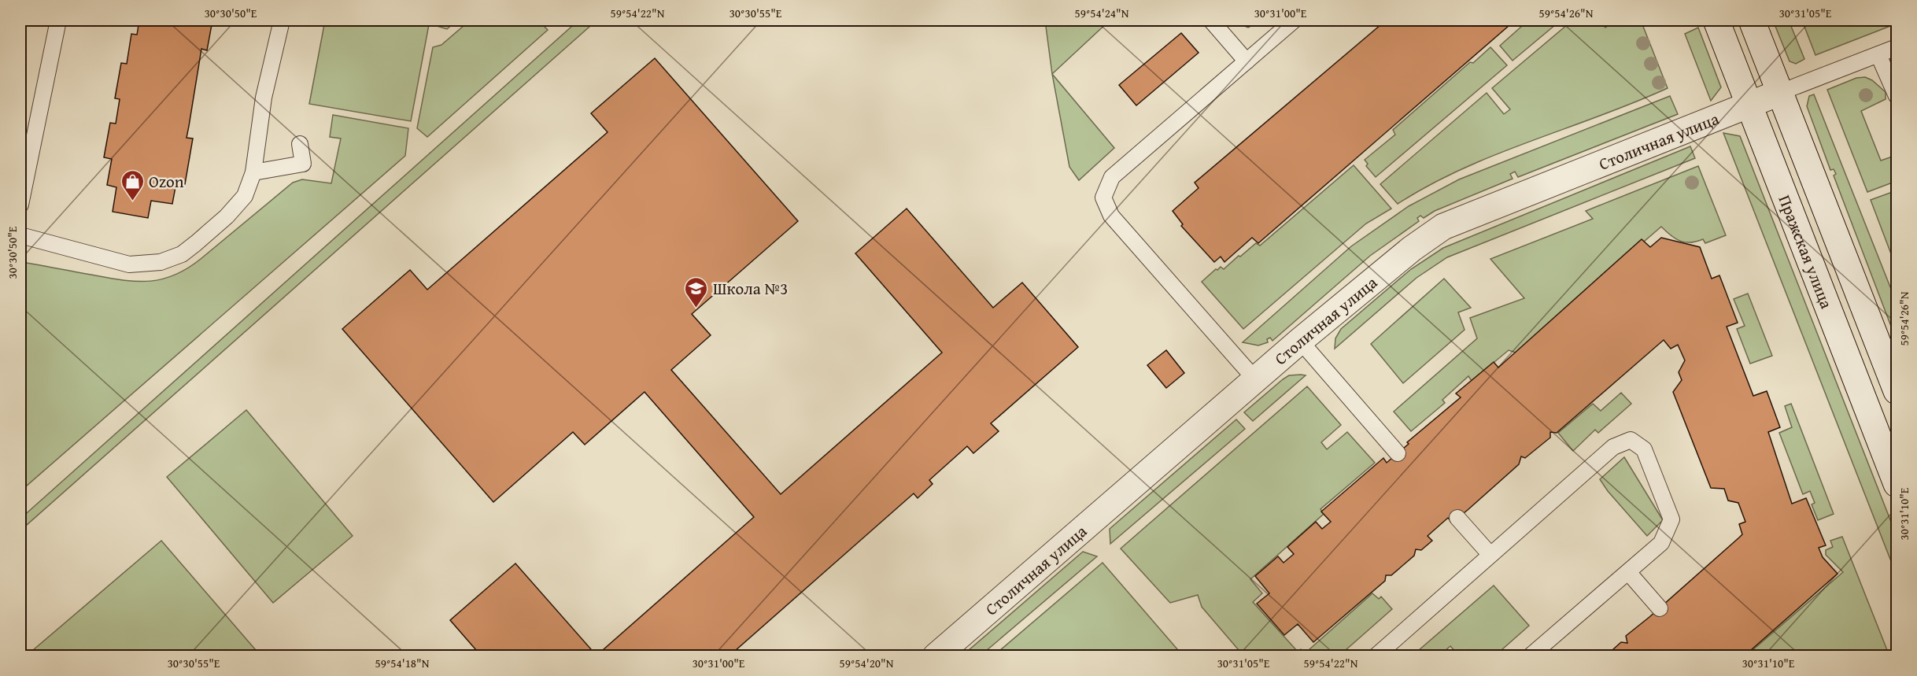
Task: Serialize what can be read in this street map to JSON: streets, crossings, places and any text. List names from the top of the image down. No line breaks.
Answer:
{"streets":{"street":["Столичная улица","Пражская улица"]},"crossings":[["Столичная улица","Пражская улица"]],"places":{"shop":["Ozon"],"school or university":["Школа №3"]},"coordinates":["30°30'50\"E","59°54'22\"N","30°30'55\"E","59°54'24\"N","30°31'00\"E","59°54'26\"N","30°31'05\"E","30°31'10\"E","59°54'18\"N","59°54'20\"N"]}
